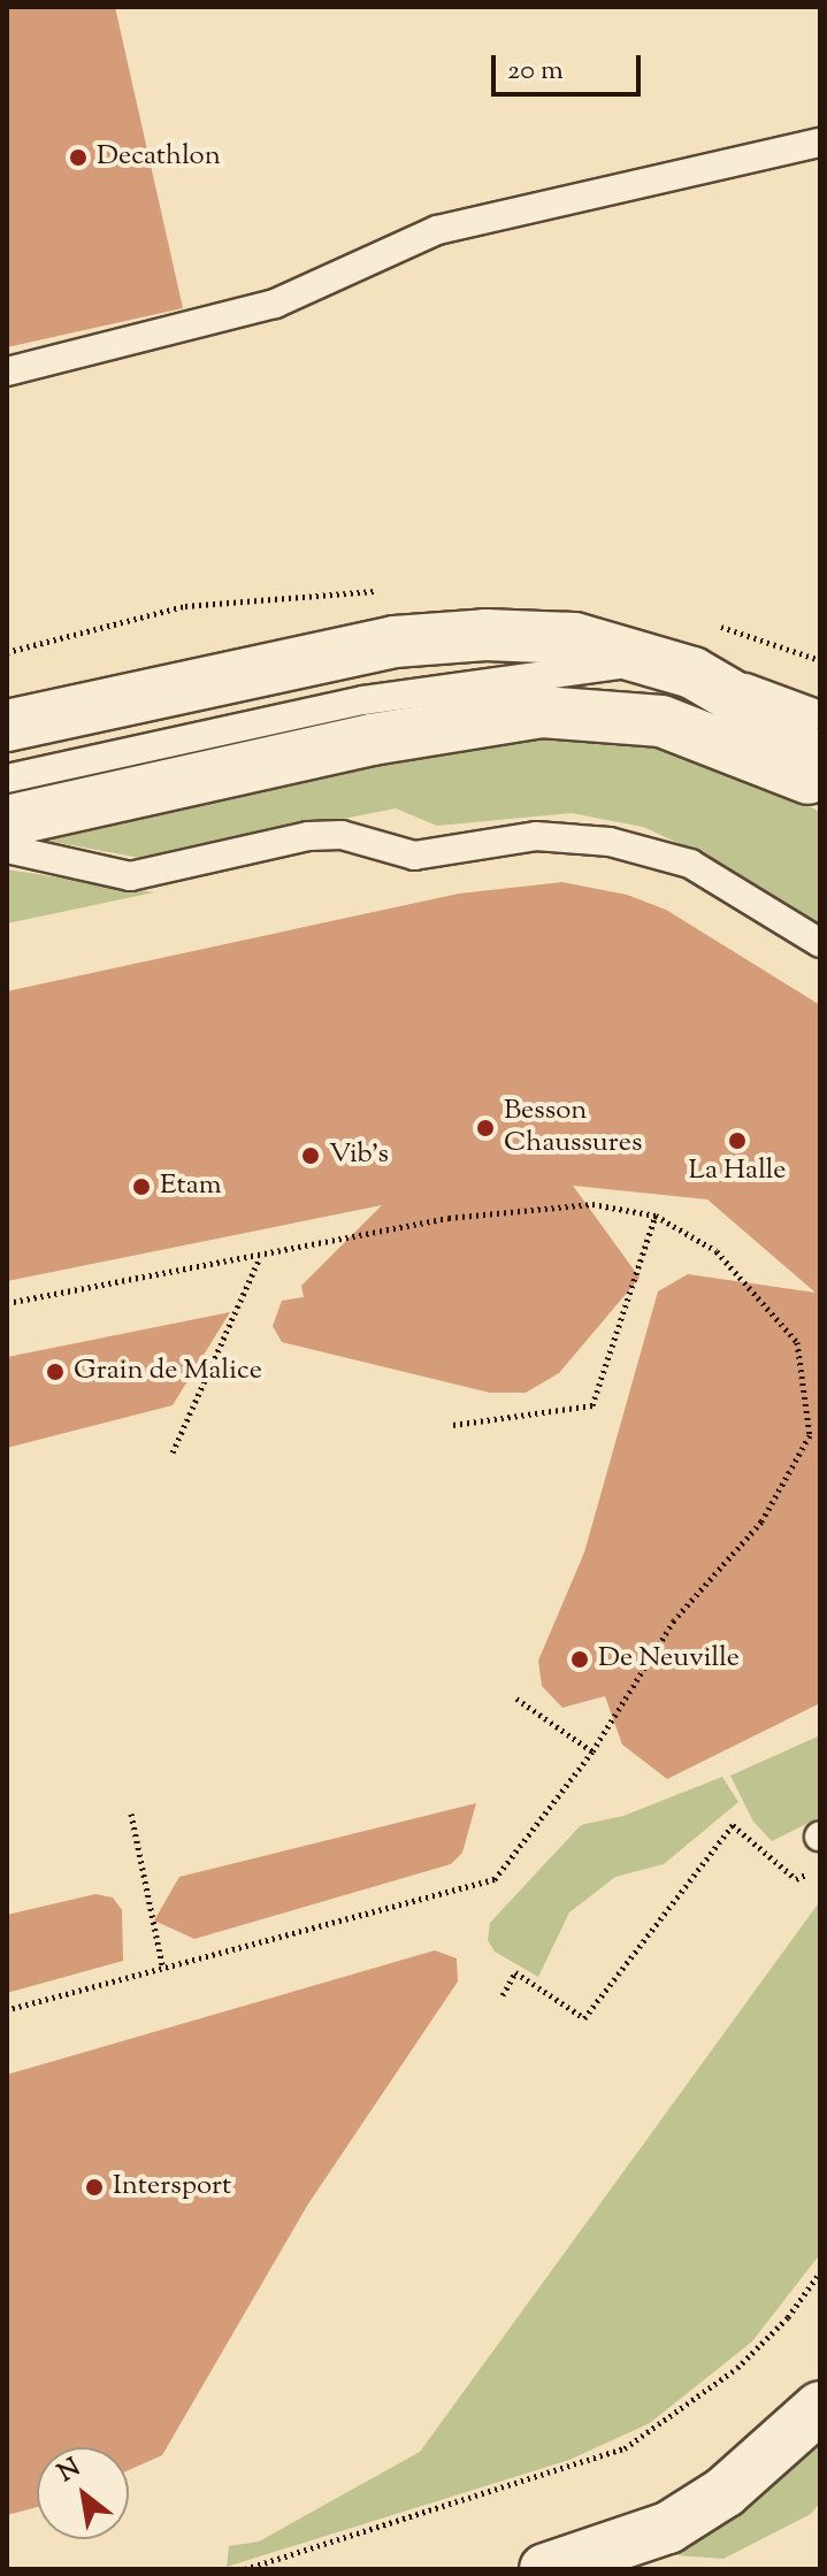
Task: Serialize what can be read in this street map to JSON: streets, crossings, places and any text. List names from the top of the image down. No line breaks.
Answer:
{"places":["Decathlon","Besson Chaussures","La Halle","Vib's","Etam","Grain de Malice","De Neuville","Intersport"],"scale_bar":"20 m","north":"top left"}
